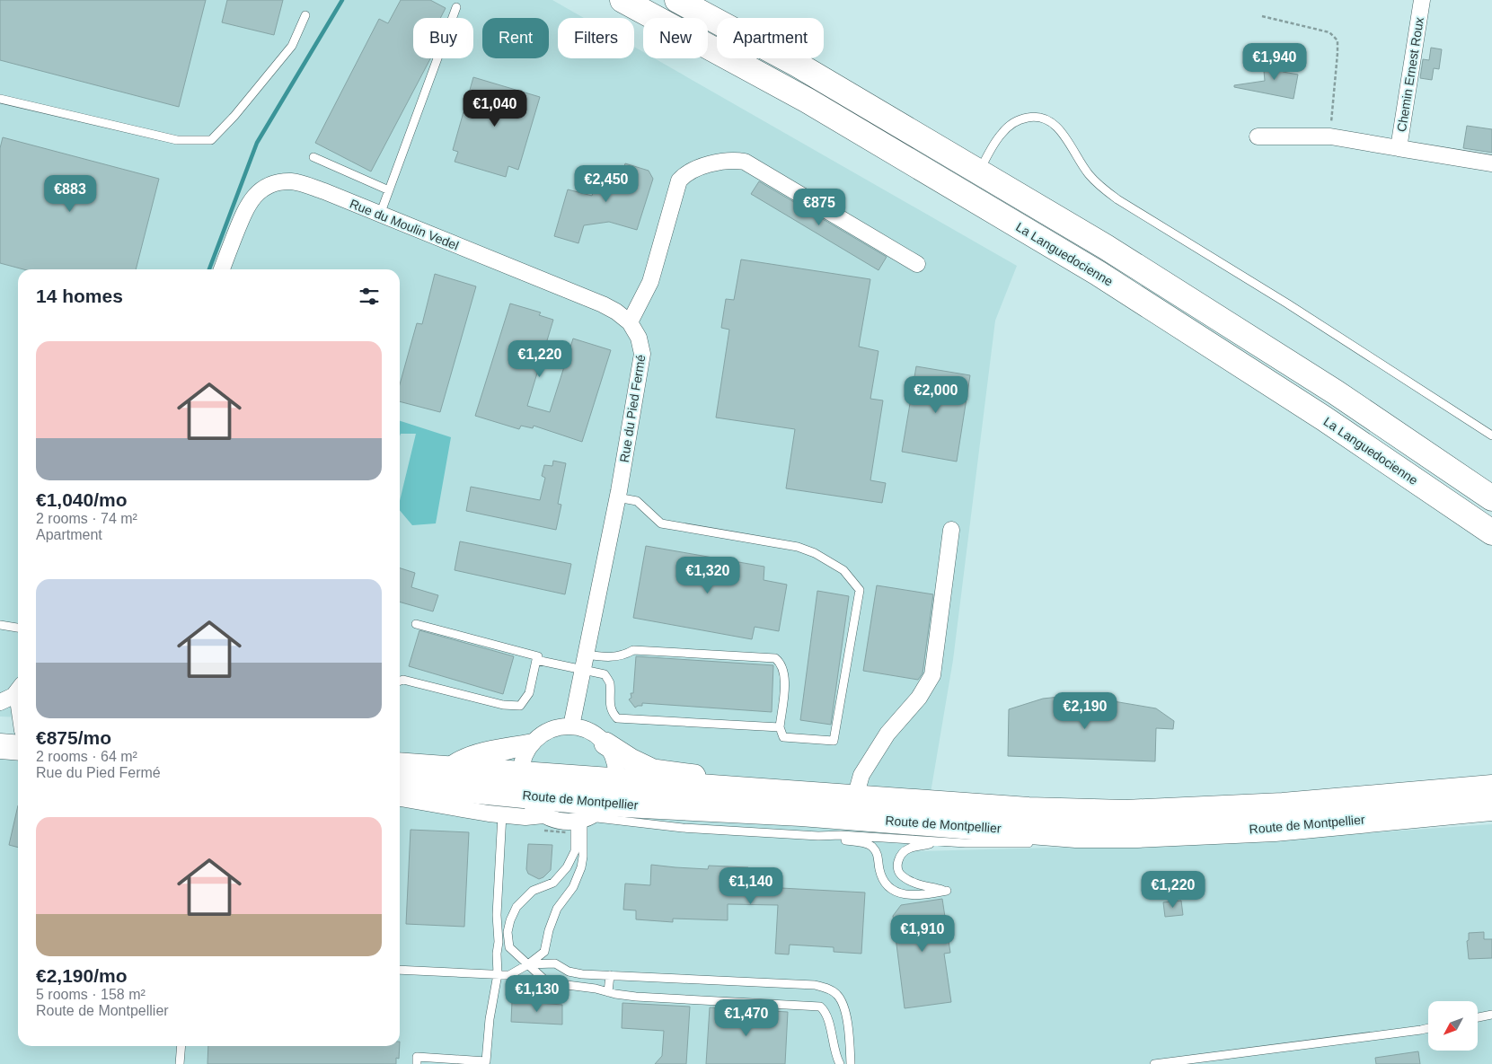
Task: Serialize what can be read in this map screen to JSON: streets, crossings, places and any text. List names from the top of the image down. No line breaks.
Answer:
{"streets":{"main road":["La Languedocienne","Route de Montpellier"],"street":["Chemin Ernest Roux","Rue du Moulin Vedel","Rue du Pied Fermé"]},"crossings":[["Rue du Moulin Vedel","Rue du Pied Fermé"],["Rue du Pied Fermé","Route de Montpellier"]],"north":"bottom left","page":{"chip":["Buy","Rent","Filters","New","Apartment"],"price":["€1,940","€1,040","€2,450","€883","€875","€1,220","€2,000","€1,320","€2,190","€1,140","€1,220","€1,910","€1,130","€1,470"],"heading":"14 homes","list":[{"name":"€1,040/mo","note":"2 rooms · 74 m² · Apartment"},{"name":"€875/mo","note":"2 rooms · 64 m² · Rue du Pied Fermé"},{"name":"€2,190/mo","note":"5 rooms · 158 m² · Route de Montpellier"}]}}
